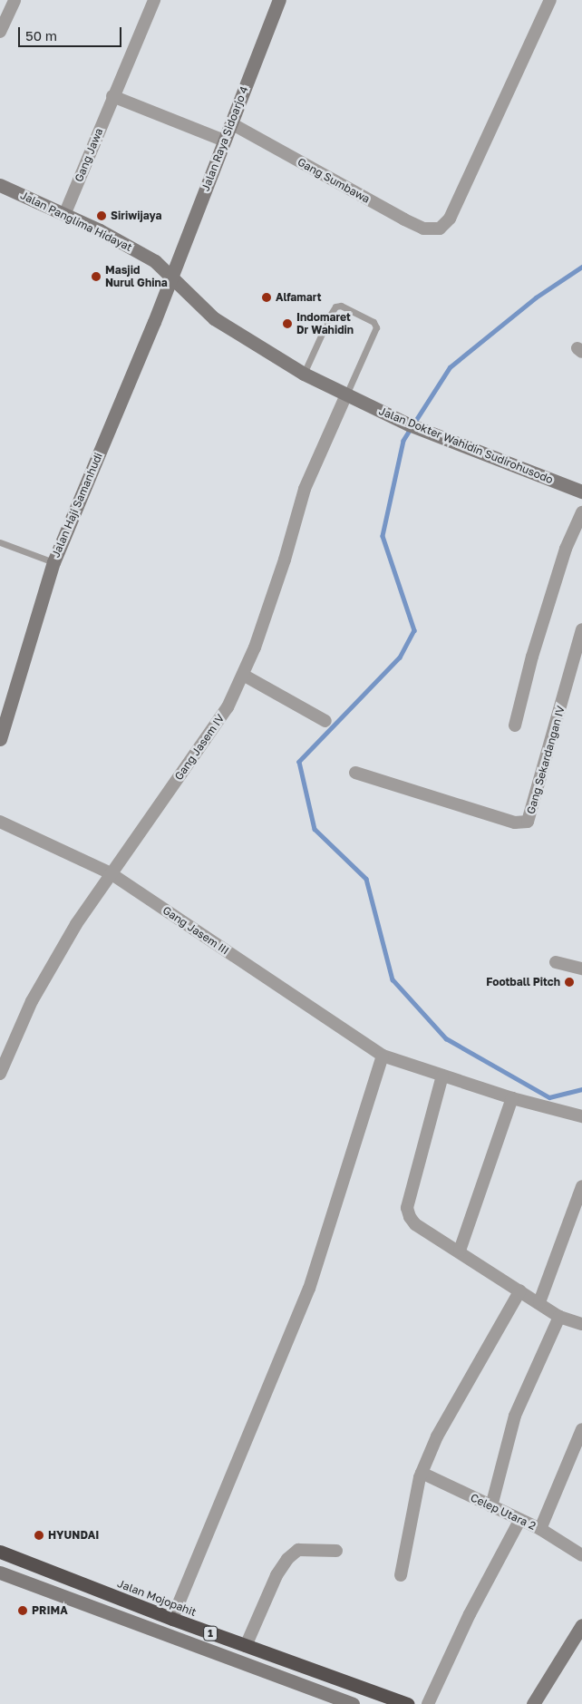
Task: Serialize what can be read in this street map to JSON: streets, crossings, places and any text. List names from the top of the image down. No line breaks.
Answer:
{"streets":{"highway":["Jalan Mojopahit","1"],"main road":["Jalan Raya Sidoarjo 4","Jalan Panglima Hidayat","Jalan Dokter Wahidin Sudirohusodo","Jalan Haji Samanhudi"],"street":["Gang Jawa","Gang Sumbawa","Gang Jasem IV","Gang Sekardangan IV","Gang Jasem III","Celep Utara 2"]},"crossings":[["Jalan Raya Sidoarjo 4","Gang Sumbawa"],["Jalan Raya Sidoarjo 4","Jalan Panglima Hidayat"],["Jalan Raya Sidoarjo 4","Jalan Dokter Wahidin Sudirohusodo"],["Jalan Raya Sidoarjo 4","Jalan Haji Samanhudi"],["Gang Jawa","Jalan Panglima Hidayat"],["Jalan Panglima Hidayat","Jalan Dokter Wahidin Sudirohusodo"],["Jalan Panglima Hidayat","Jalan Haji Samanhudi"],["Jalan Dokter Wahidin Sudirohusodo","Jalan Haji Samanhudi"],["Jalan Dokter Wahidin Sudirohusodo","Gang Jasem IV"],["Gang Jasem IV","Gang Jasem III"]],"places":["Siriwijaya","Masjid Nurul Ghina","Alfamart","Indomaret Dr Wahidin","Football Pitch","HYUNDAI","PRIMA"],"scale_bar":"50 m"}
